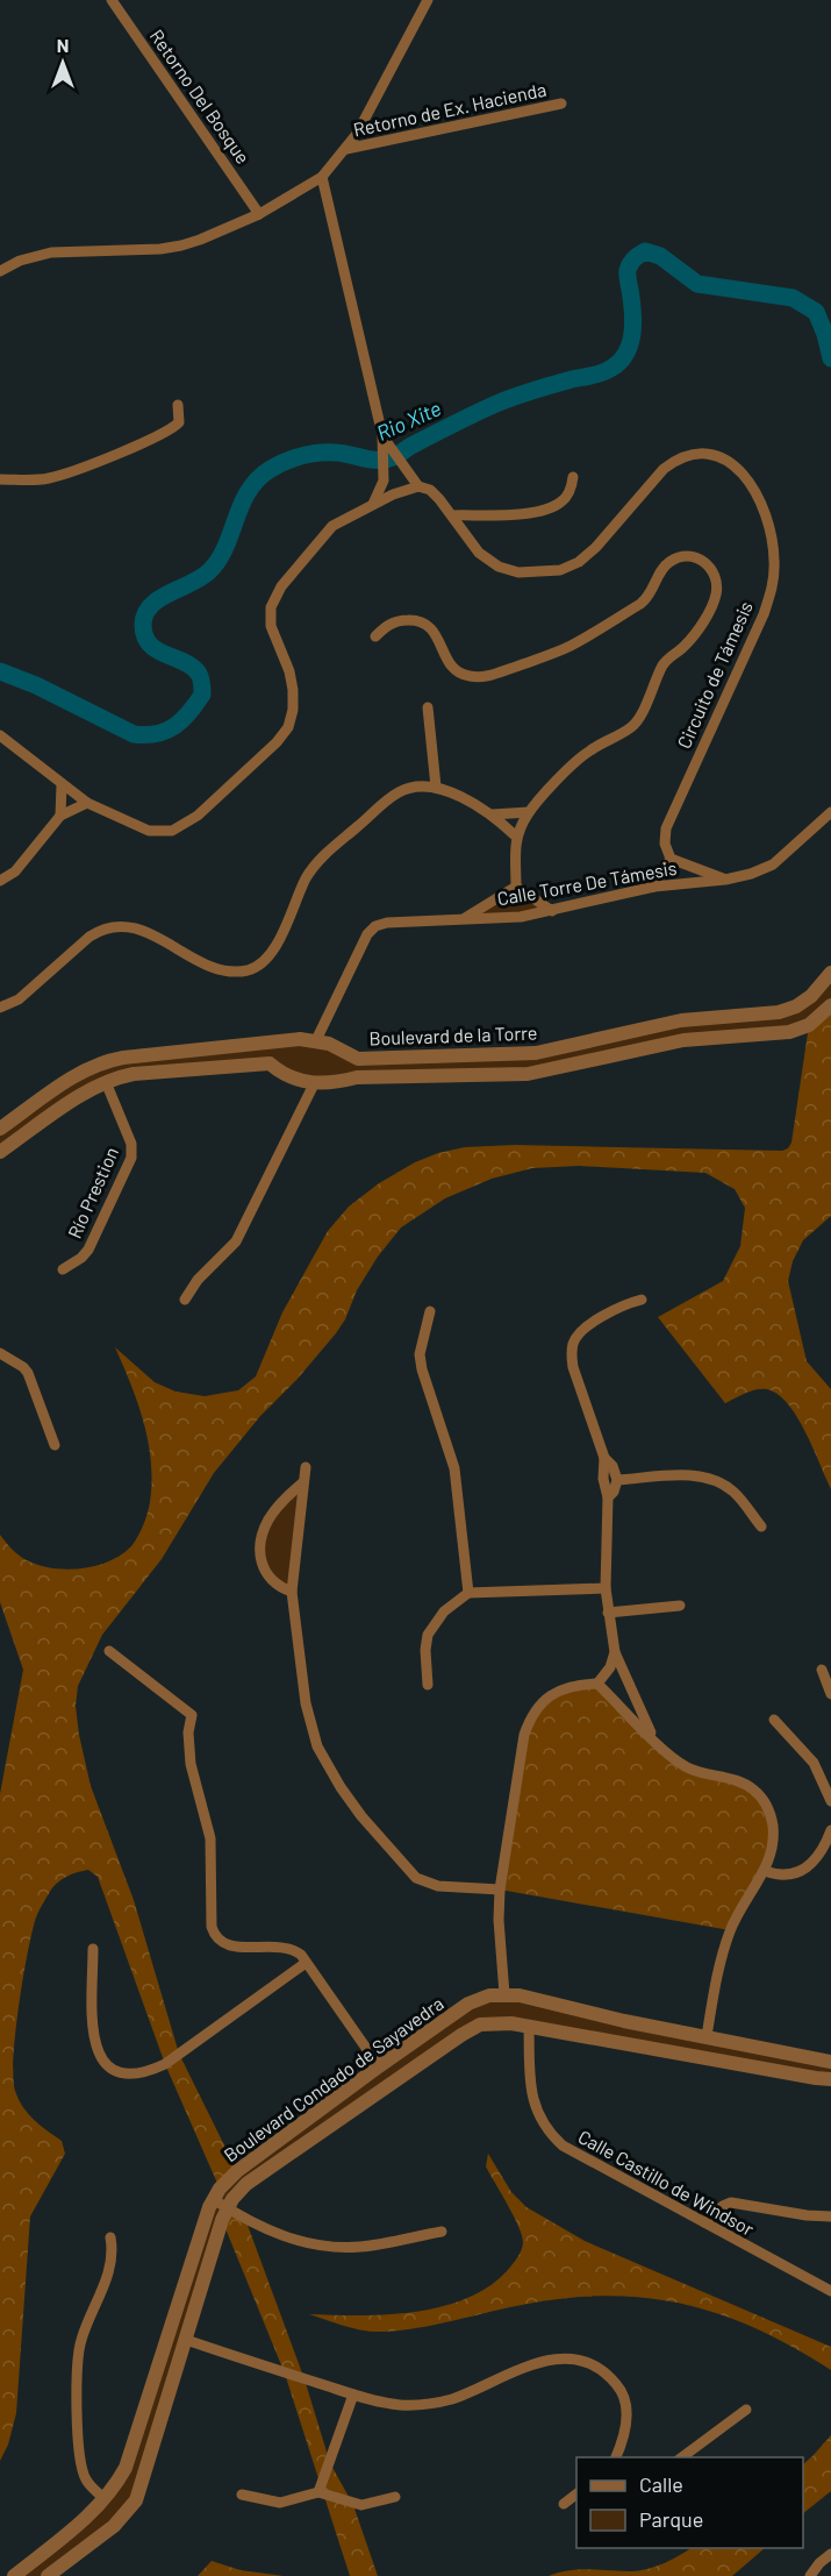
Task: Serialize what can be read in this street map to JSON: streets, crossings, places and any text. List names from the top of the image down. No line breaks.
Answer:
{"streets":{"street":["Retorno Del Bosque","Retorno de Ex. Hacienda","Circuito de Támesis","Calle Torre De Támesis","Boulevard de la Torre","Río Prestion","Boulevard Condado de Sayavedra","Calle Castillo de Windsor"]},"crossings":[["Calle Torre De Támesis","Boulevard de la Torre"]],"water":["Rio Xite"],"legend":["Calle","Parque"],"north":"top"}
